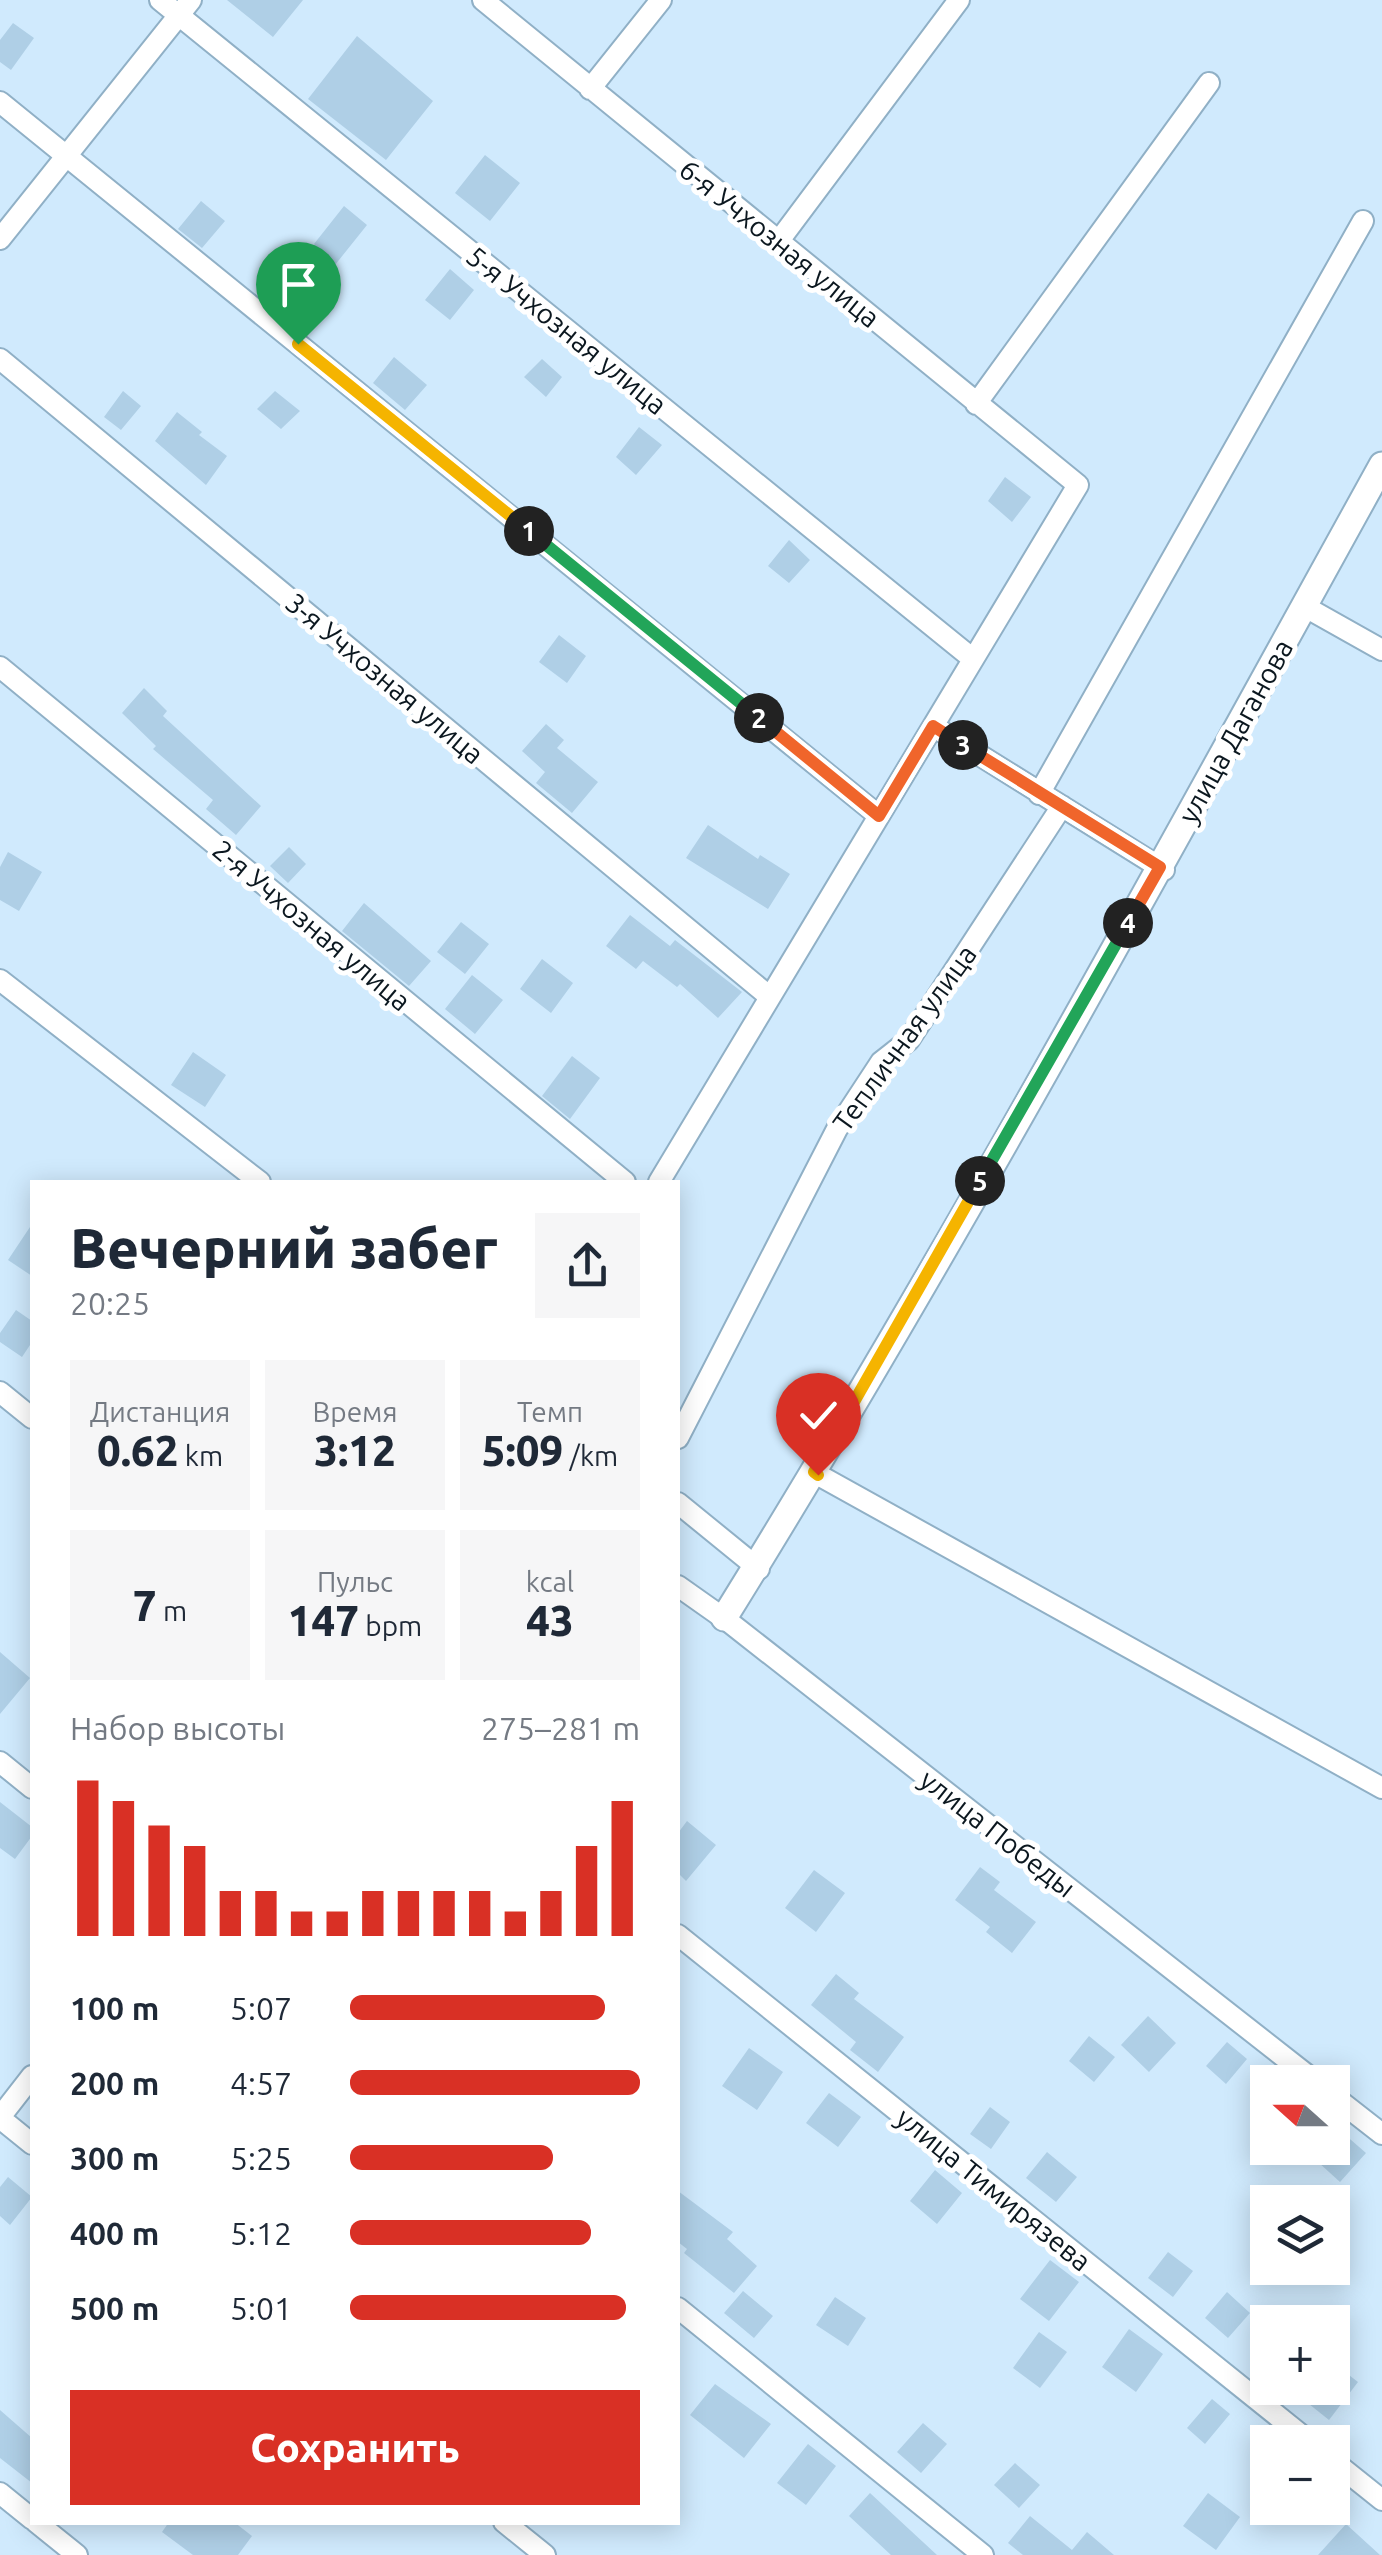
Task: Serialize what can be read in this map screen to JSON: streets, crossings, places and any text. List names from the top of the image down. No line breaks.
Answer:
{"streets":{"main road":["улица Даганова"],"street":["6-я Учхозная улица","5-я Учхозная улица","3-я Учхозная улица","2-я Учхозная улица","Тепличная улица","улица Победы","улица Тимирязева"]},"crossings":[["6-я Учхозная улица","5-я Учхозная улица"],["улица Даганова","улица Победы"]],"north":"left","page":{"pins":["1","2","3","4","5"],"heading":["Вечерний забег","20:25"],"stats":[["Дистанция","0.62 km"],["Время","3:12"],["Темп","5:09 /km"],["7 m"],["Пульс","147 bpm"],["kcal","43"]],"chart":["Набор высоты","275–281 m"],"list":[{"name":"100 m","note":"5:07"},{"name":"200 m","note":"4:57"},{"name":"300 m","note":"5:25"},{"name":"400 m","note":"5:12"},{"name":"500 m","note":"5:01"}],"map_buttons":["+","−"],"buttons":"Сохранить"}}
